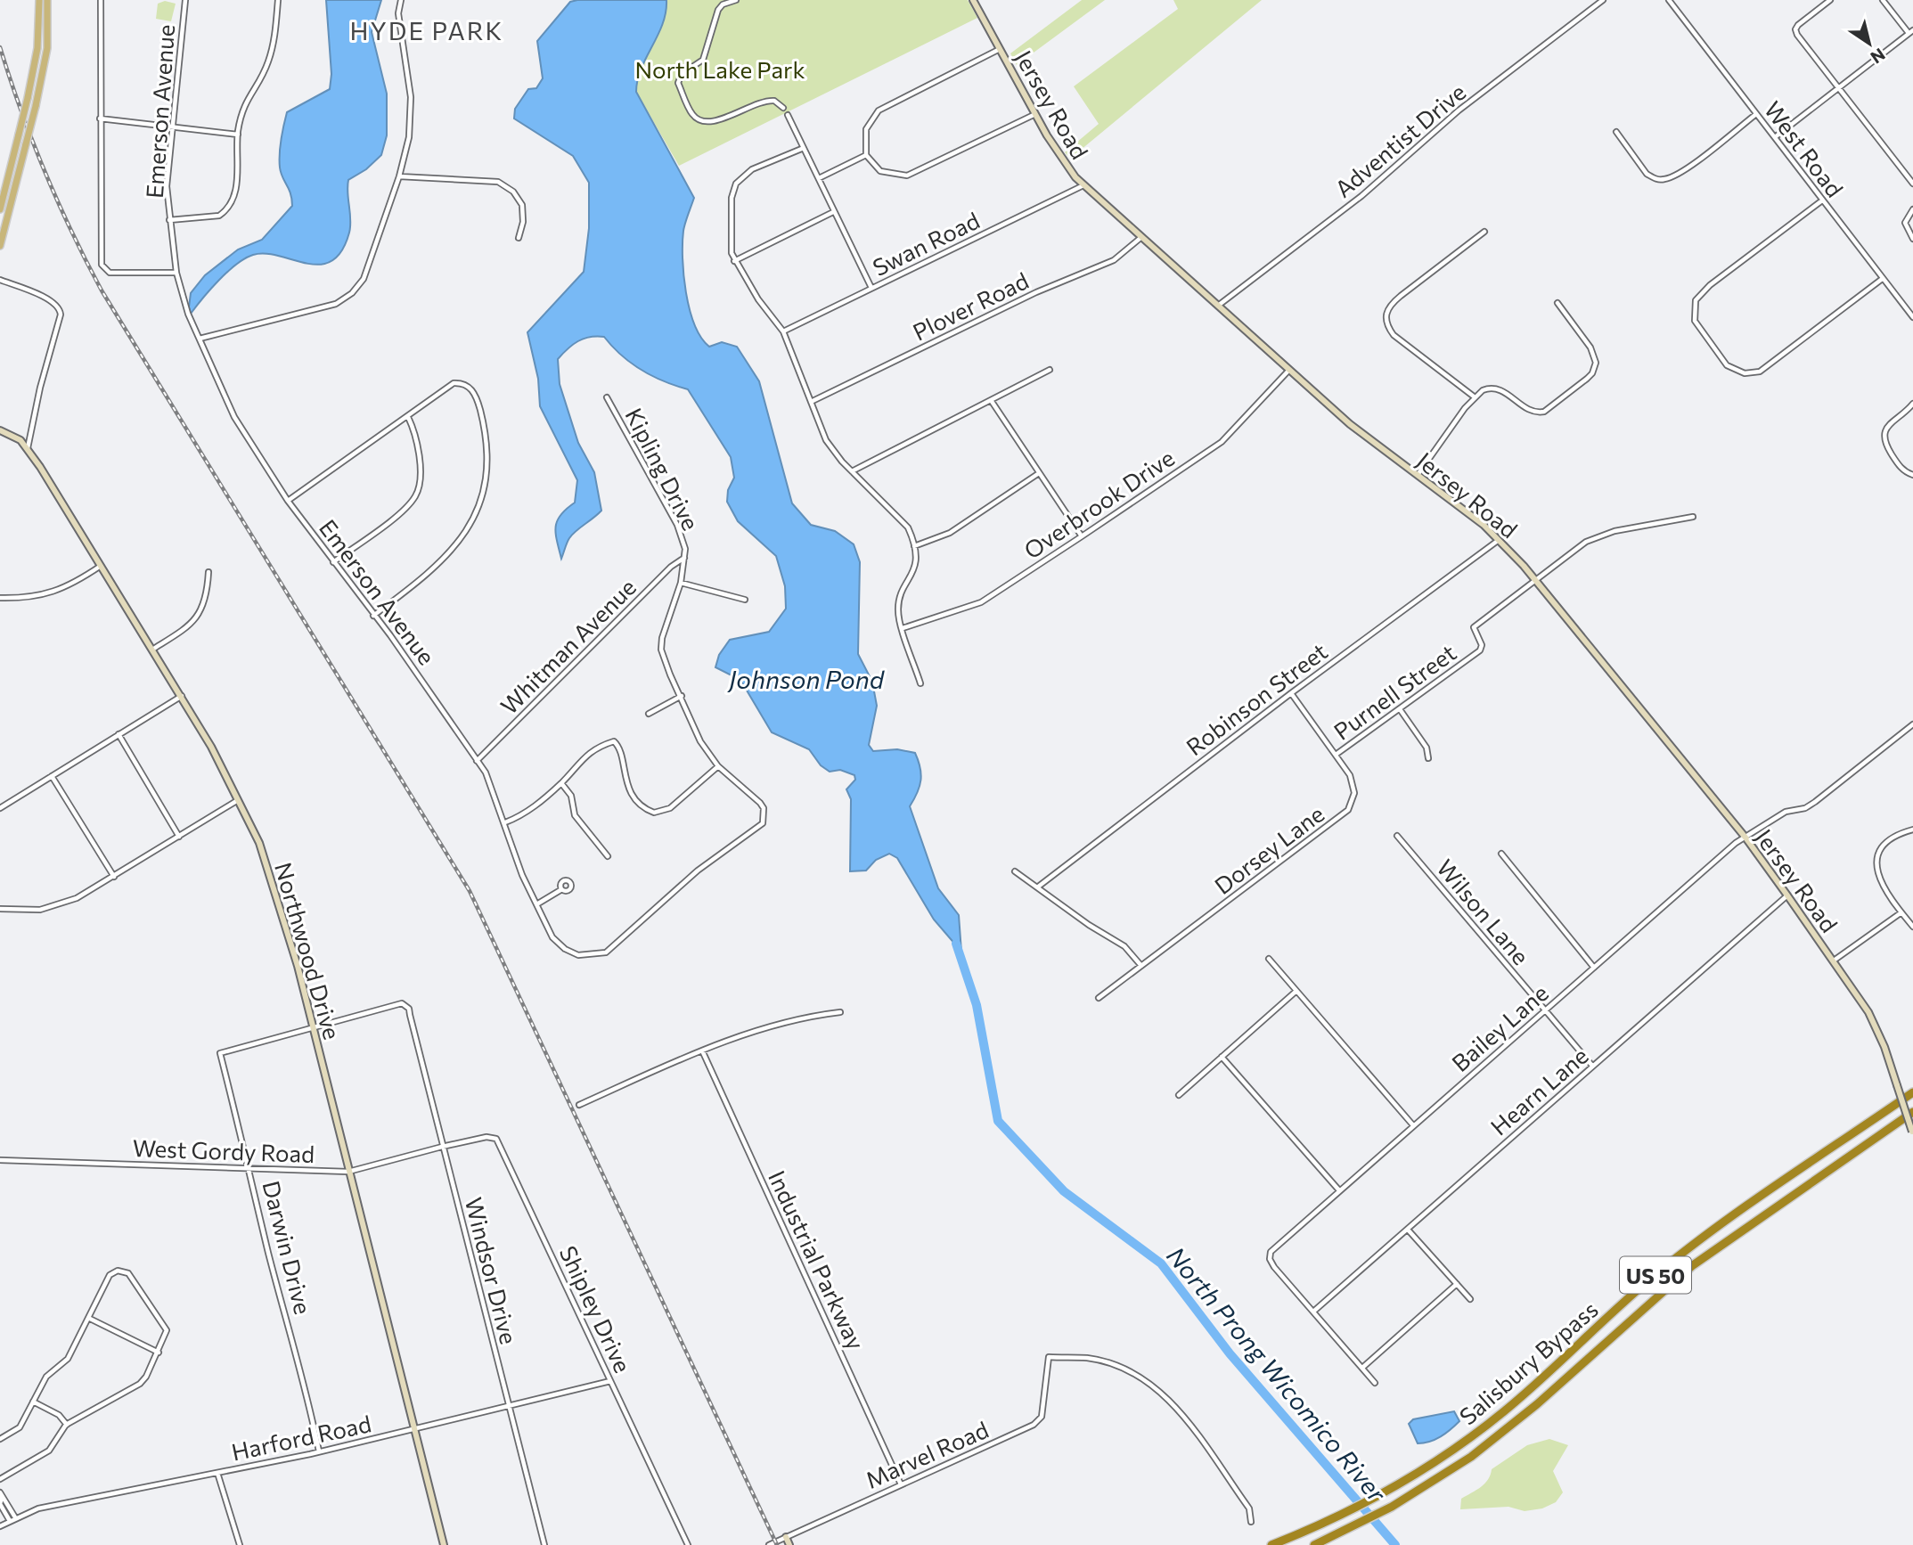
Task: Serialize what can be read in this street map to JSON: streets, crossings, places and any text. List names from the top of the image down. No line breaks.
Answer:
{"streets":{"highway":["US 50","Salisbury Bypass"],"street":["Jersey Road","Emerson Avenue","Adventist Drive","West Road","Swan Road","Plover Road","Kipling Drive","Overbrook Drive","Whitman Avenue","Purnell Street","Robinson Street","Dorsey Lane","Wilson Lane","Northwood Drive","Bailey Lane","Hearn Lane","West Gordy Road","Darwin Drive","Industrial Parkway","Windsor Drive","Shipley Drive","Harford Road","Marvel Road"]},"crossings":[["Jersey Road","Adventist Drive"],["Jersey Road","Swan Road"],["Jersey Road","Plover Road"],["Jersey Road","Overbrook Drive"],["Jersey Road","Purnell Street"],["Jersey Road","Robinson Street"],["Jersey Road","Bailey Lane"],["Jersey Road","Hearn Lane"],["Emerson Avenue","Kipling Drive"],["Emerson Avenue","Whitman Avenue"],["Kipling Drive","Whitman Avenue"],["Purnell Street","Dorsey Lane"],["Robinson Street","Dorsey Lane"],["Wilson Lane","Bailey Lane"],["Wilson Lane","Hearn Lane"],["Northwood Drive","West Gordy Road"],["Northwood Drive","Darwin Drive"],["Northwood Drive","Windsor Drive"],["Northwood Drive","Harford Road"],["Bailey Lane","Hearn Lane"],["West Gordy Road","Darwin Drive"],["West Gordy Road","Windsor Drive"],["West Gordy Road","Shipley Drive"],["Darwin Drive","Windsor Drive"],["Darwin Drive","Harford Road"],["Industrial Parkway","Marvel Road"],["Windsor Drive","Shipley Drive"],["Windsor Drive","Harford Road"],["Shipley Drive","Harford Road"]],"districts":["HYDE PARK"],"water":["Johnson Pond","North Prong Wicomico River"],"parks":["North Lake Park"],"north":"bottom right"}
